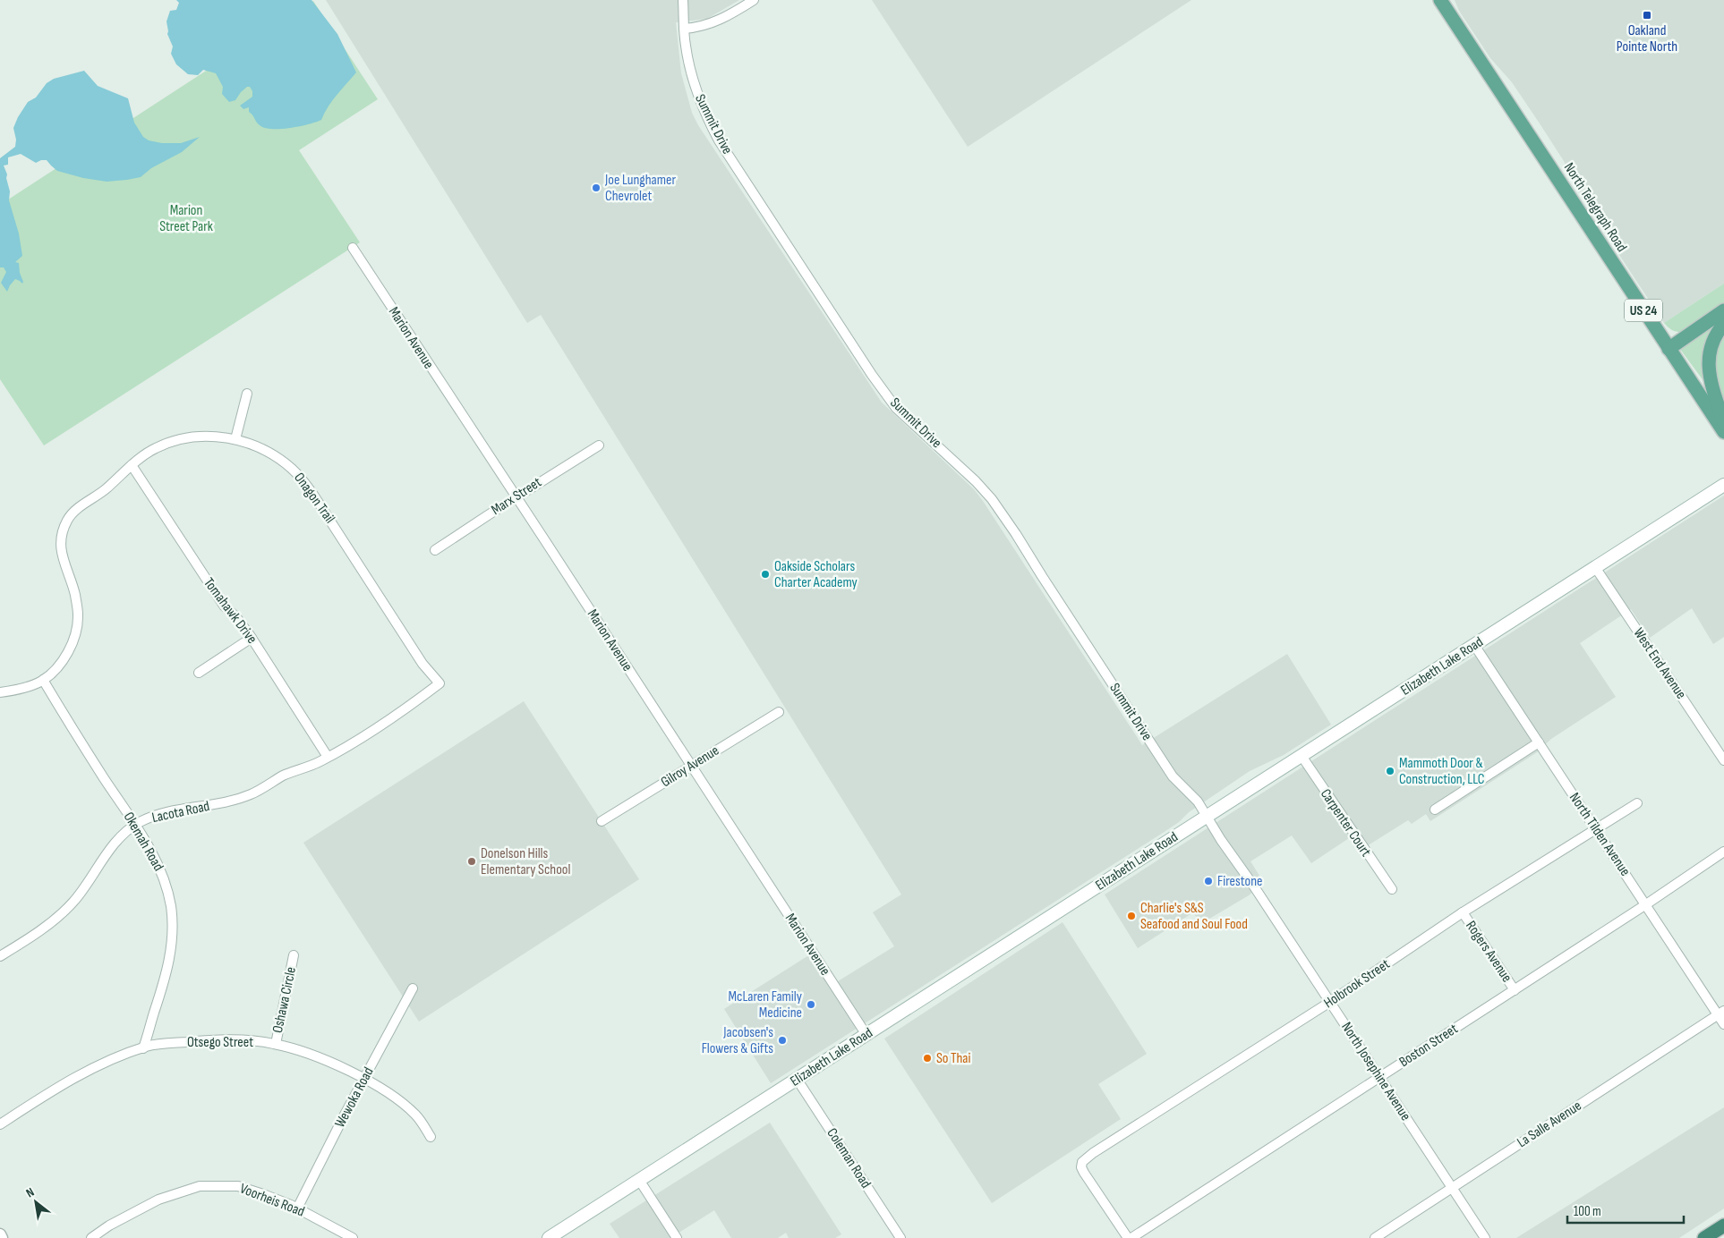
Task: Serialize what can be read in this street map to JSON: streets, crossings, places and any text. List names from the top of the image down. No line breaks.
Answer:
{"streets":{"main road":["North Telegraph Road","US 24","Elizabeth Lake Road"],"street":["Summit Drive","Marion Avenue","Marx Street","Onagon Trail","Tomahawk Drive","West End Avenue","Gilroy Avenue","Lacota Road","Carpenter Court","North Tilden Avenue","Okemah Road","Rogers Avenue","Holbrook Street","Oshawa Circle","Otsego Street","Boston Street","North Josephine Avenue","Wewoka Road","La Salle Avenue","Coleman Road","Voorheis Road"]},"crossings":[["Summit Drive","Elizabeth Lake Road"],["Summit Drive","North Josephine Avenue"],["Marion Avenue","Marx Street"],["Marion Avenue","Elizabeth Lake Road"],["Marion Avenue","Gilroy Avenue"],["Onagon Trail","Tomahawk Drive"],["Onagon Trail","Lacota Road"],["Onagon Trail","Okemah Road"],["Tomahawk Drive","Lacota Road"],["West End Avenue","Elizabeth Lake Road"],["Elizabeth Lake Road","Carpenter Court"],["Elizabeth Lake Road","North Tilden Avenue"],["Elizabeth Lake Road","North Josephine Avenue"],["Elizabeth Lake Road","Coleman Road"],["Lacota Road","Okemah Road"],["North Tilden Avenue","Holbrook Street"],["North Tilden Avenue","Boston Street"],["North Tilden Avenue","La Salle Avenue"],["Okemah Road","Otsego Street"],["Rogers Avenue","Holbrook Street"],["Rogers Avenue","Boston Street"],["Holbrook Street","North Josephine Avenue"],["Oshawa Circle","Otsego Street"],["Otsego Street","Wewoka Road"],["Boston Street","North Josephine Avenue"],["North Josephine Avenue","La Salle Avenue"],["Wewoka Road","Voorheis Road"]],"parks":["Marion Street Park"],"places":{"transit":["Oakland Pointe North"],"other":["Joe Lunghamer Chevrolet","Oakside Scholars Charter Academy","Mammoth Door & Construction, LLC","Donelson Hills Elementary School","Firestone","Charlie's S&S Seafood and Soul Food","McLaren Family Medicine","Jacobsen's Flowers & Gifts","So Thai"]},"scale_bar":"100 m","north":"top left"}
